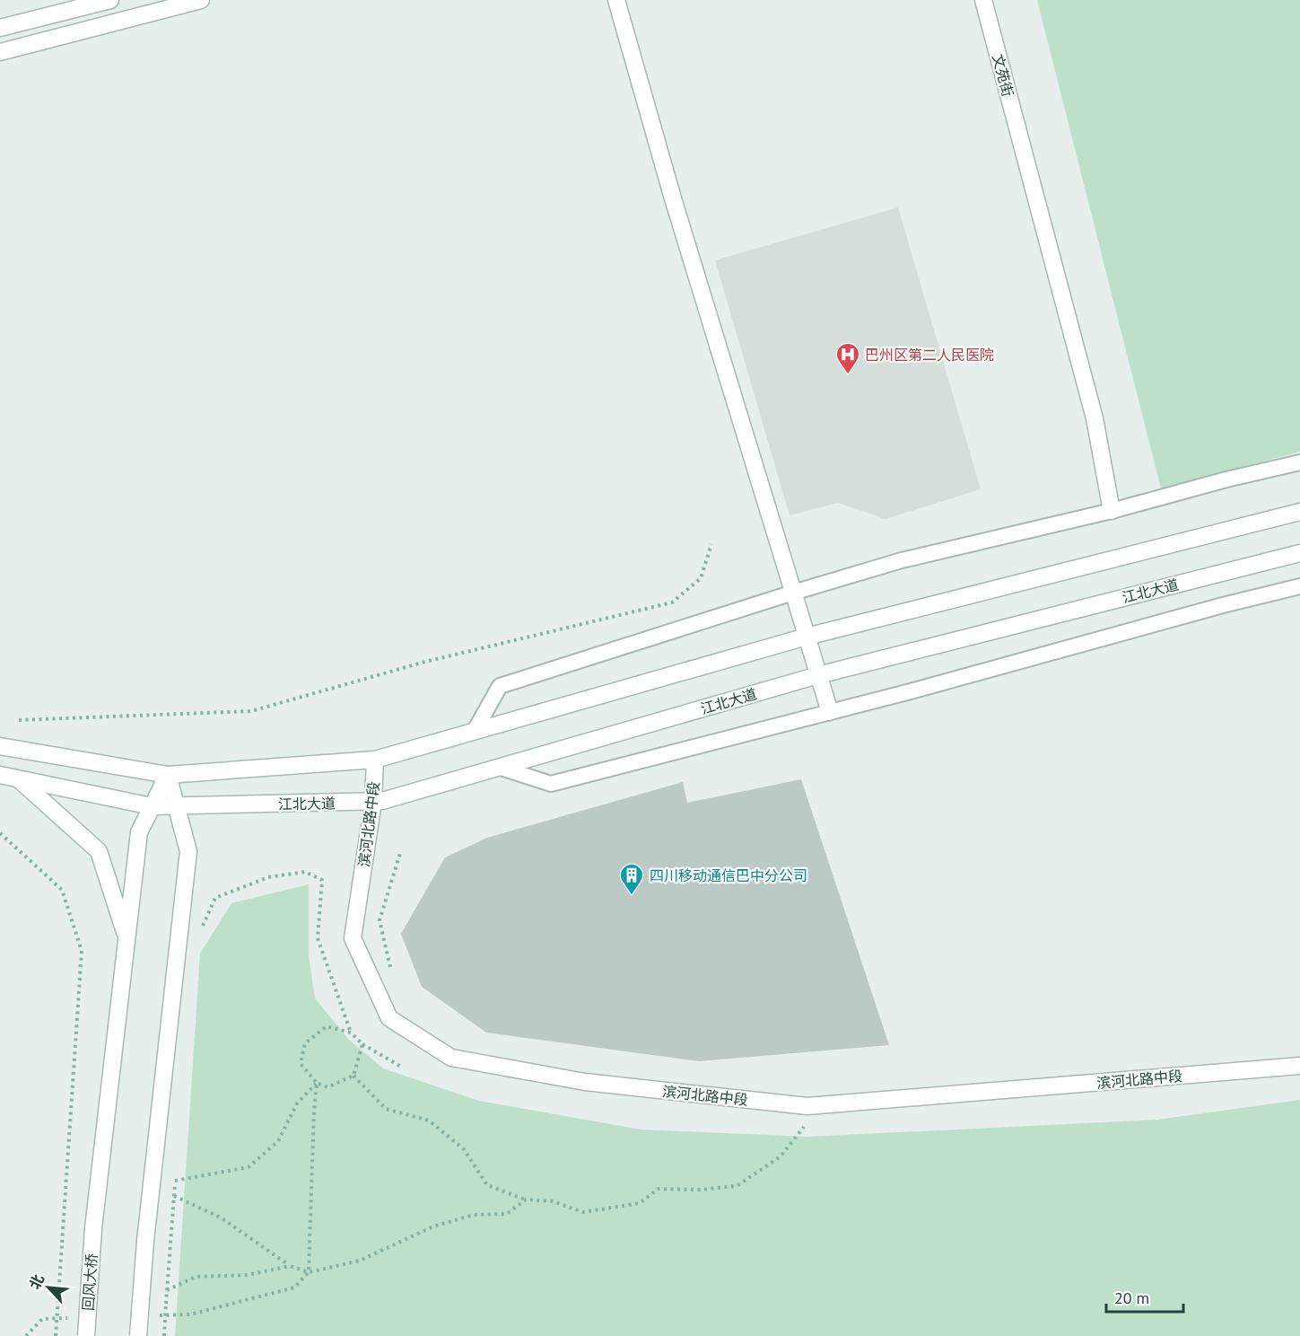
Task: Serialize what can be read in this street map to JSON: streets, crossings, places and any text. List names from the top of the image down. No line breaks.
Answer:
{"streets":{"main road":["文苑街","江北大道","滨河北路中段","回风大桥"]},"crossings":[["江北大道","滨河北路中段"],["江北大道","回风大桥"]],"places":{"hospital":["巴州区第二人民医院"],"building":["四川移动通信巴中分公司"]},"scale_bar":"20 m","north":"top left"}
